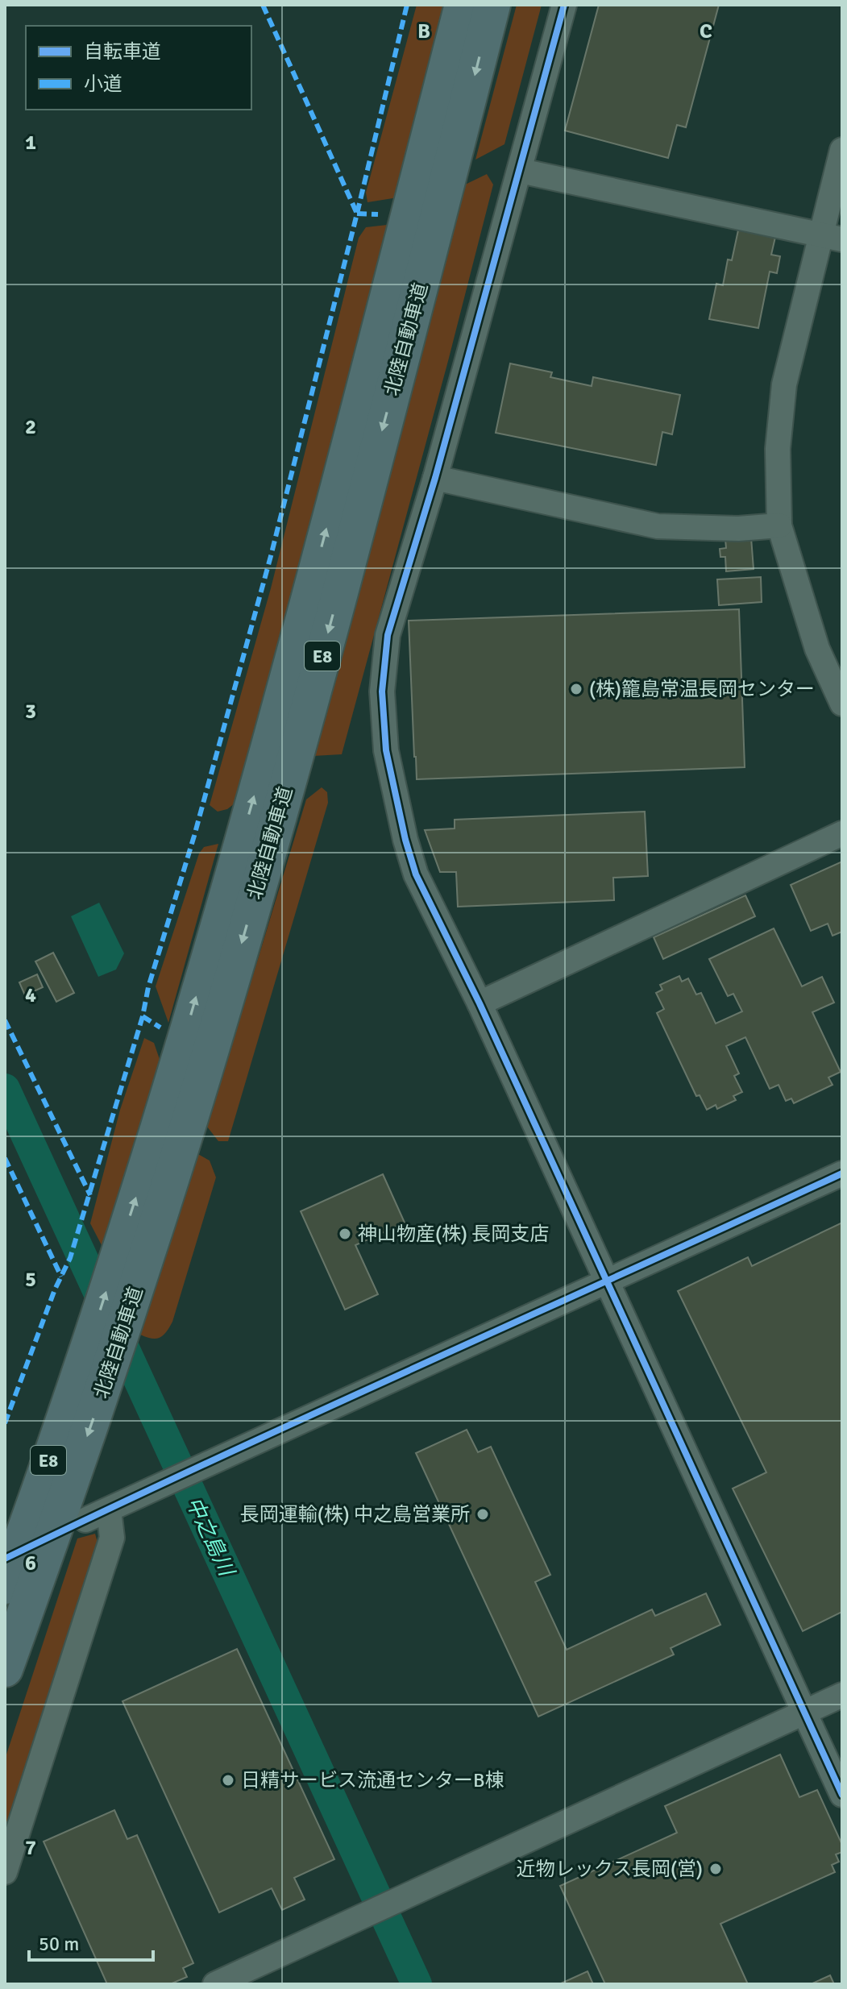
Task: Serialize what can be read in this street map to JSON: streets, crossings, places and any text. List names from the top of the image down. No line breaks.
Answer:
{"streets":{"highway":["北陸自動車道","E8"]},"water":["中之島川"],"places":["(株)籠島常温長岡センター","神山物産(株) 長岡支店","長岡運輸(株) 中之島営業所","日精サービス流通センターB棟","近物レックス長岡(営)"],"legend":["自転車道","小道"],"scale_bar":"50 m","grid":{"columns":["B","C"],"rows":["1","2","3","4","5","6","7"]}}
